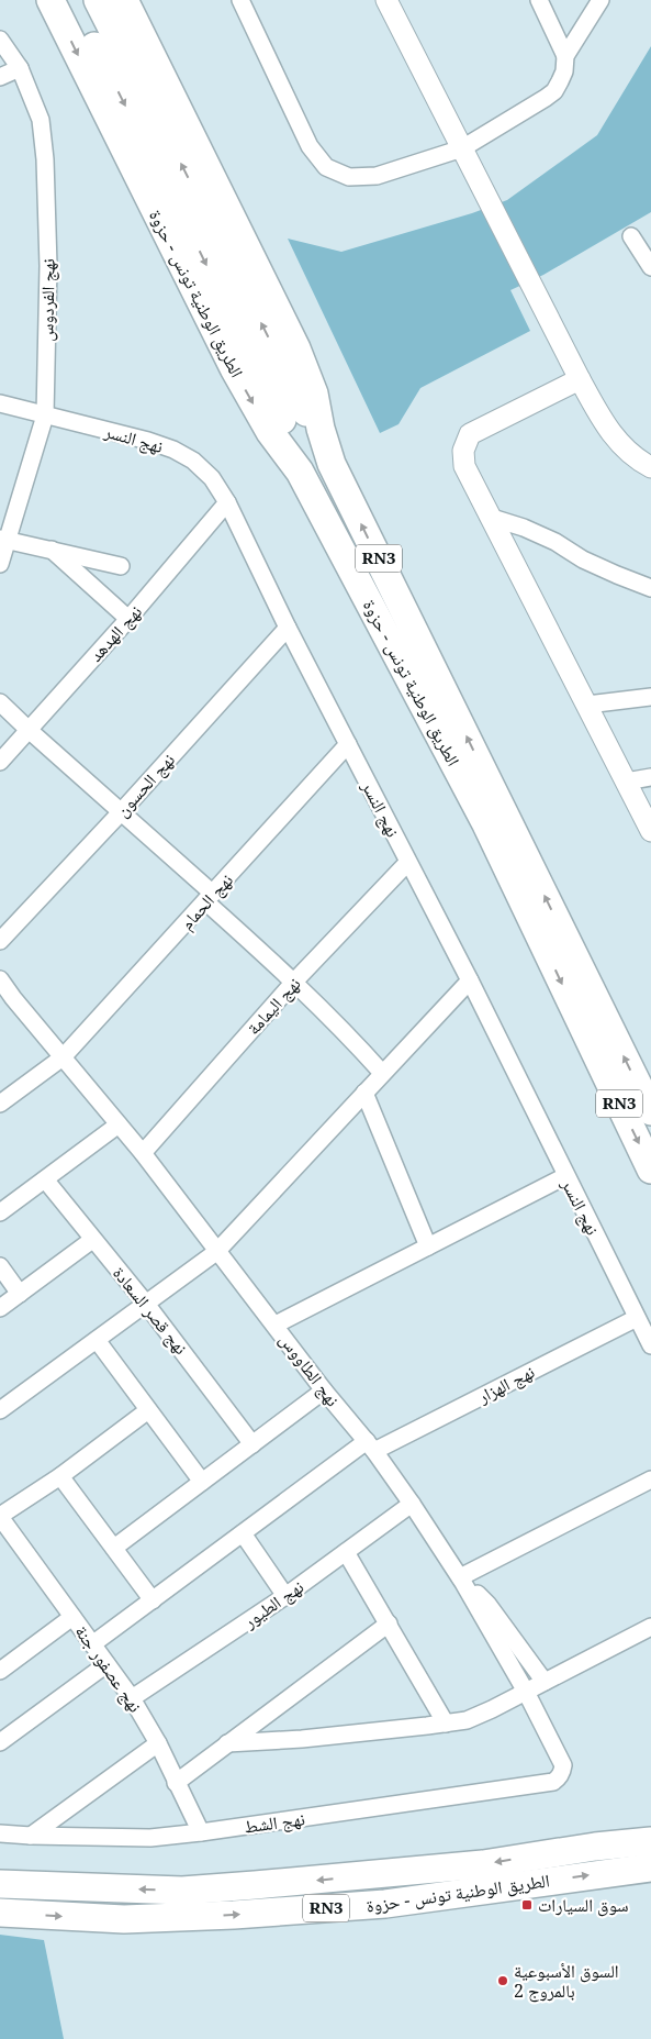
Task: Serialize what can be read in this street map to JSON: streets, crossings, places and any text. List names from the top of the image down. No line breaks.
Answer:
{"streets":{"highway":["الطريق الوطنية تونس - حزوة","RN3"],"street":["نهج الفردوس","نهج النسر","نهج الهدهد","نهج الحسون","نهج الحمام","نهج اليمامة","نهج قصر السعادة","نهج الطاووس","نهج الهزار","نهج الطيور","نهج عصفور جنة","نهج الشط"]},"crossings":[["نهج الفردوس","نهج النسر"],["نهج النسر","نهج الهدهد"],["نهج النسر","نهج الحسون"],["نهج النسر","نهج الحمام"],["نهج النسر","نهج اليمامة"],["نهج النسر","نهج الهزار"],["نهج الحمام","نهج الطاووس"],["نهج اليمامة","نهج الطاووس"],["نهج الطاووس","نهج الهزار"],["نهج الطاووس","نهج الطيور"],["نهج الطاووس","نهج الشط"],["نهج الهزار","نهج عصفور جنة"],["نهج الطيور","نهج عصفور جنة"],["نهج عصفور جنة","نهج الشط"]],"places":{"transit":["سوق السيارات"],"other":["السوق الأسبوعية بالمروج 2"]}}
